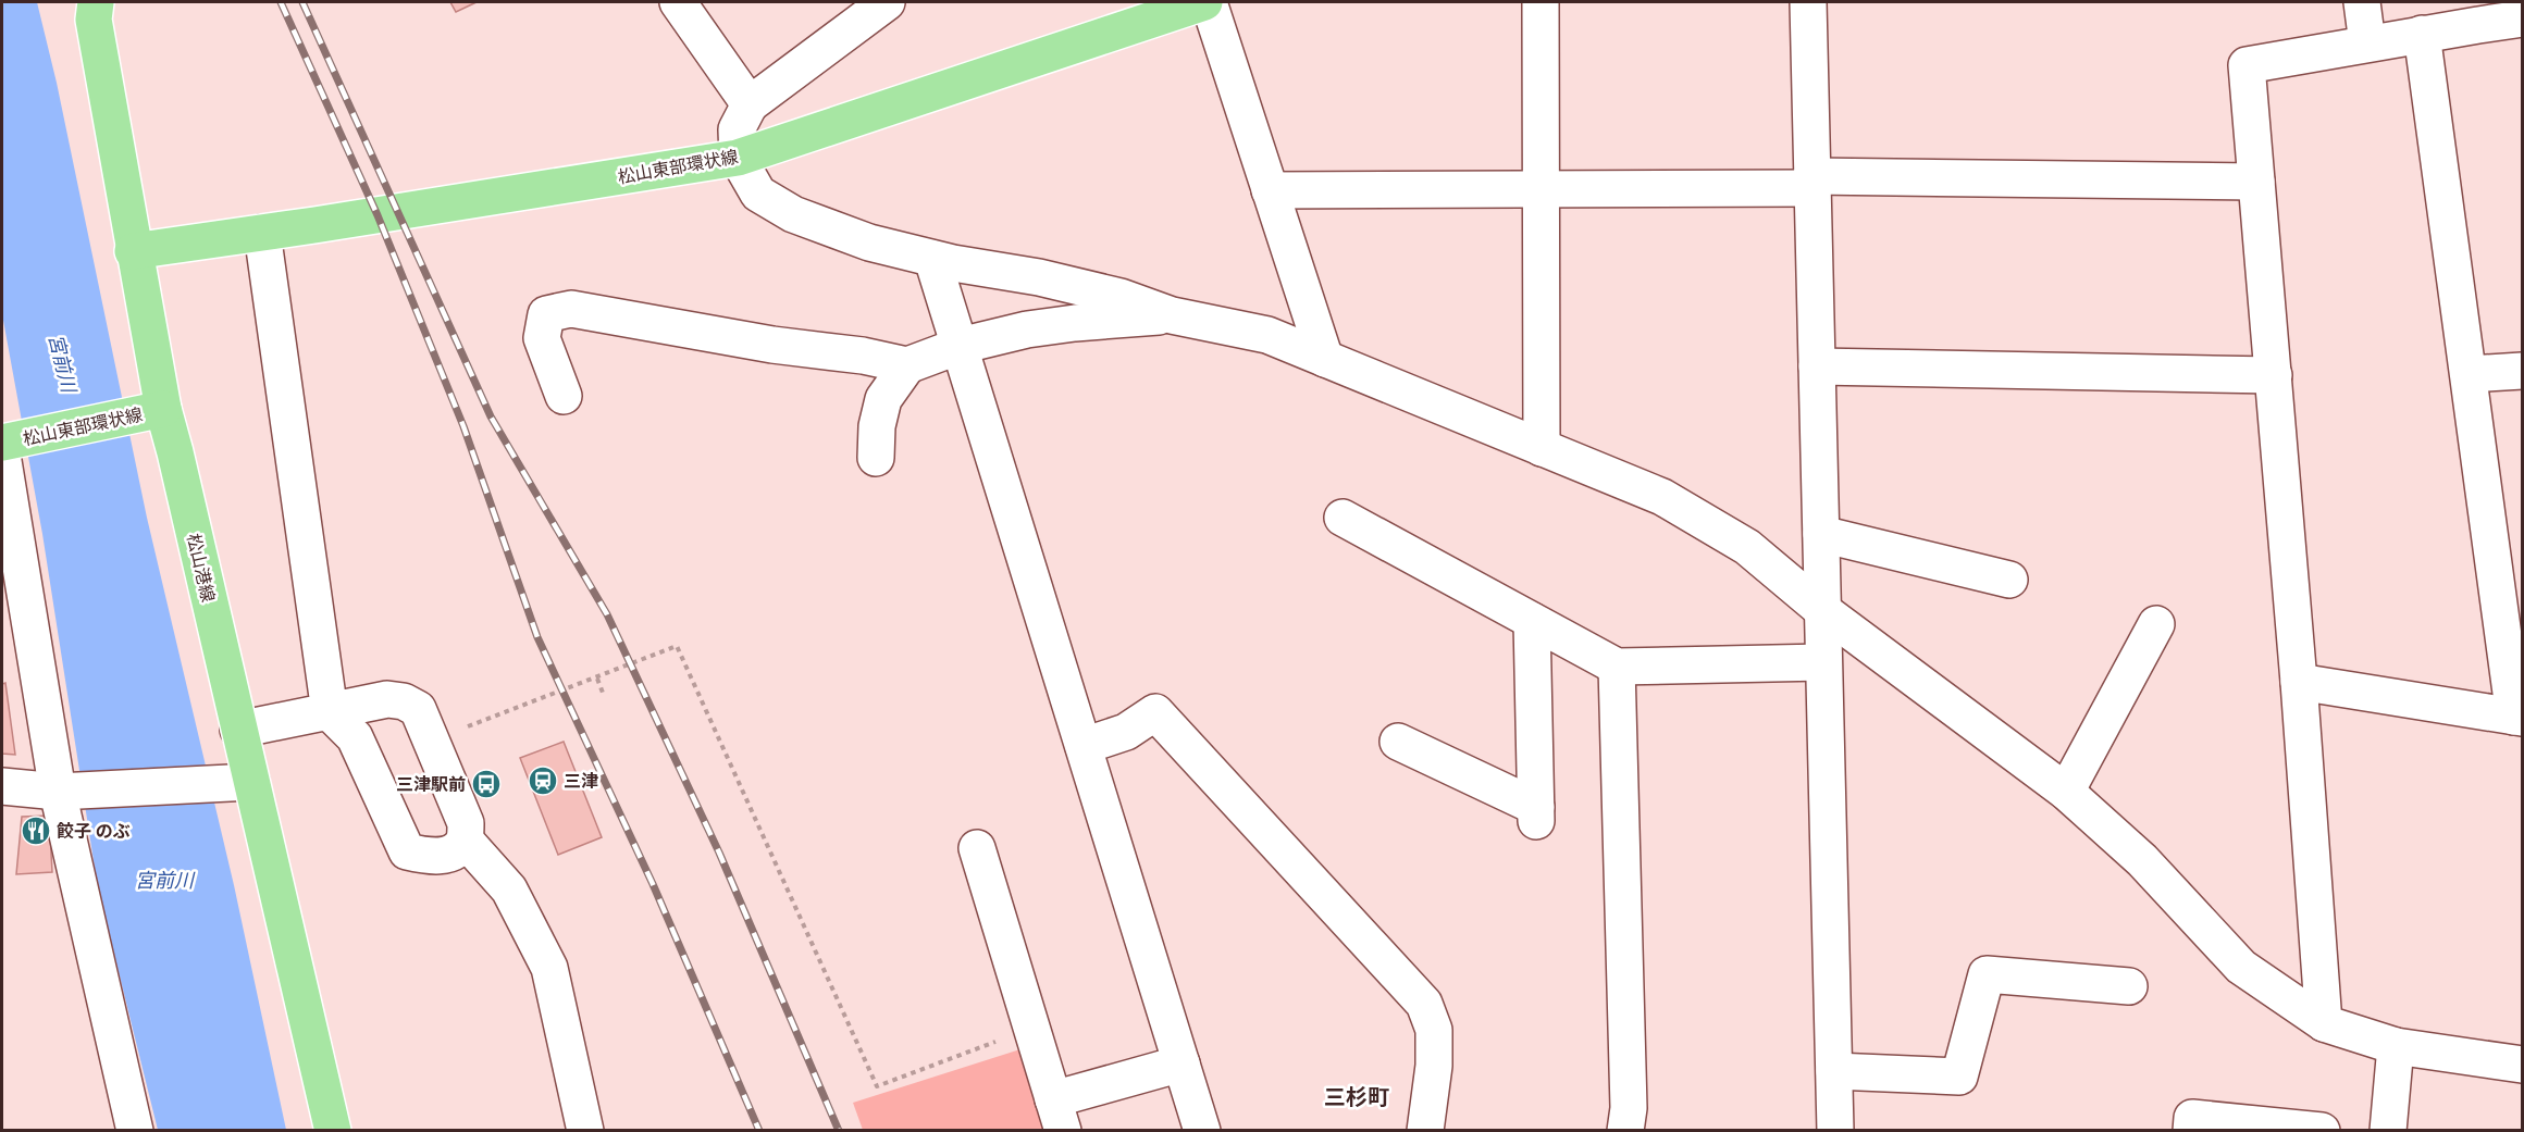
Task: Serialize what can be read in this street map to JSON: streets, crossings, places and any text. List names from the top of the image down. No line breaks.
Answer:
{"streets":{"main road":["松山東部環状線","松山港線"]},"crossings":[["松山東部環状線","松山港線"]],"districts":["三杉町"],"water":["宮前川"],"places":{"station":["三津"],"bus stop":["三津駅前"],"restaurant":["餃子 のぶ"]}}
